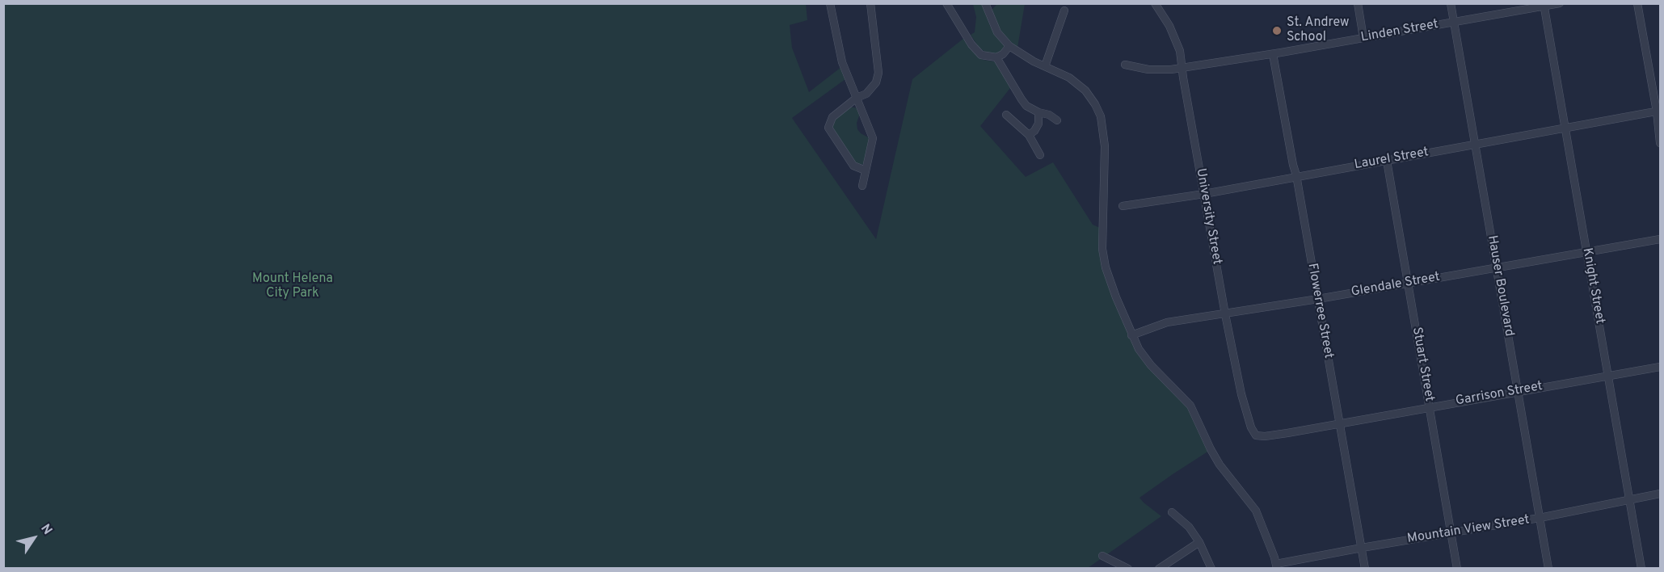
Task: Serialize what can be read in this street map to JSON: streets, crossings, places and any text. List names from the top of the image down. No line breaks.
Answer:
{"streets":{"street":["Linden Street","Laurel Street","University Street","Glendale Street","Hauser Boulevard","Knight Street","Flowerree Street","Stuart Street","Garrison Street","Mountain View Street"]},"crossings":[["Linden Street","University Street"],["Linden Street","Hauser Boulevard"],["Linden Street","Knight Street"],["Linden Street","Flowerree Street"],["Laurel Street","University Street"],["Laurel Street","Hauser Boulevard"],["Laurel Street","Knight Street"],["Laurel Street","Flowerree Street"],["Laurel Street","Stuart Street"],["University Street","Glendale Street"],["University Street","Garrison Street"],["Glendale Street","Hauser Boulevard"],["Glendale Street","Knight Street"],["Glendale Street","Flowerree Street"],["Glendale Street","Stuart Street"],["Hauser Boulevard","Garrison Street"],["Hauser Boulevard","Mountain View Street"],["Knight Street","Garrison Street"],["Knight Street","Mountain View Street"],["Flowerree Street","Garrison Street"],["Flowerree Street","Mountain View Street"],["Stuart Street","Garrison Street"],["Stuart Street","Mountain View Street"]],"parks":["Mount Helena City Park"],"places":["St. Andrew School"],"north":"top right"}
